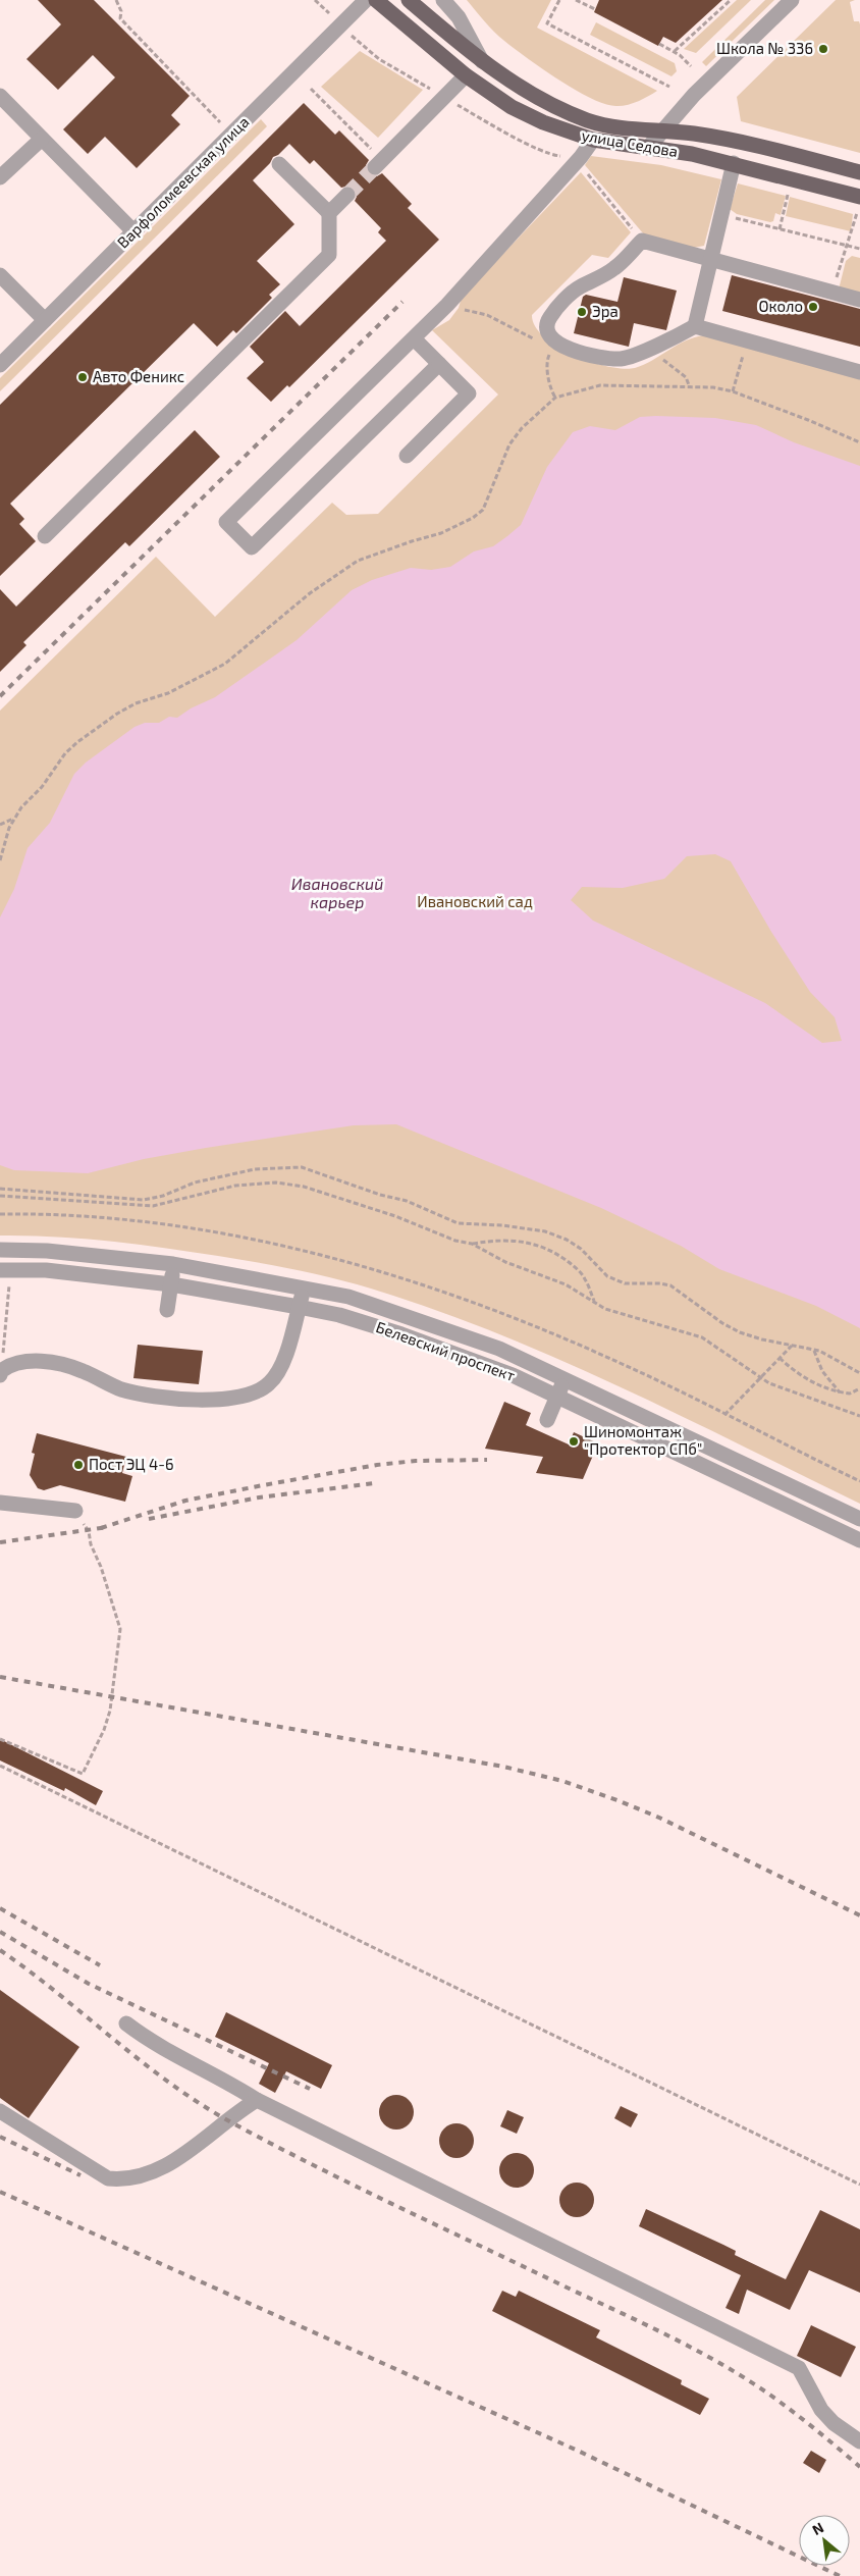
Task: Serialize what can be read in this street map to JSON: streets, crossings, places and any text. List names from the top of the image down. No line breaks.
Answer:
{"streets":{"main road":["улица Седова"],"street":["Варфоломеевская улица","Белевский проспект"]},"water":["Ивановский карьер"],"parks":["Ивановский сад"],"places":["Школа № 336","Около","Эра","Авто Феникс","Шиномонтаж \"Протектор СПб\"","Пост ЭЦ 4-6"],"north":"top left"}
